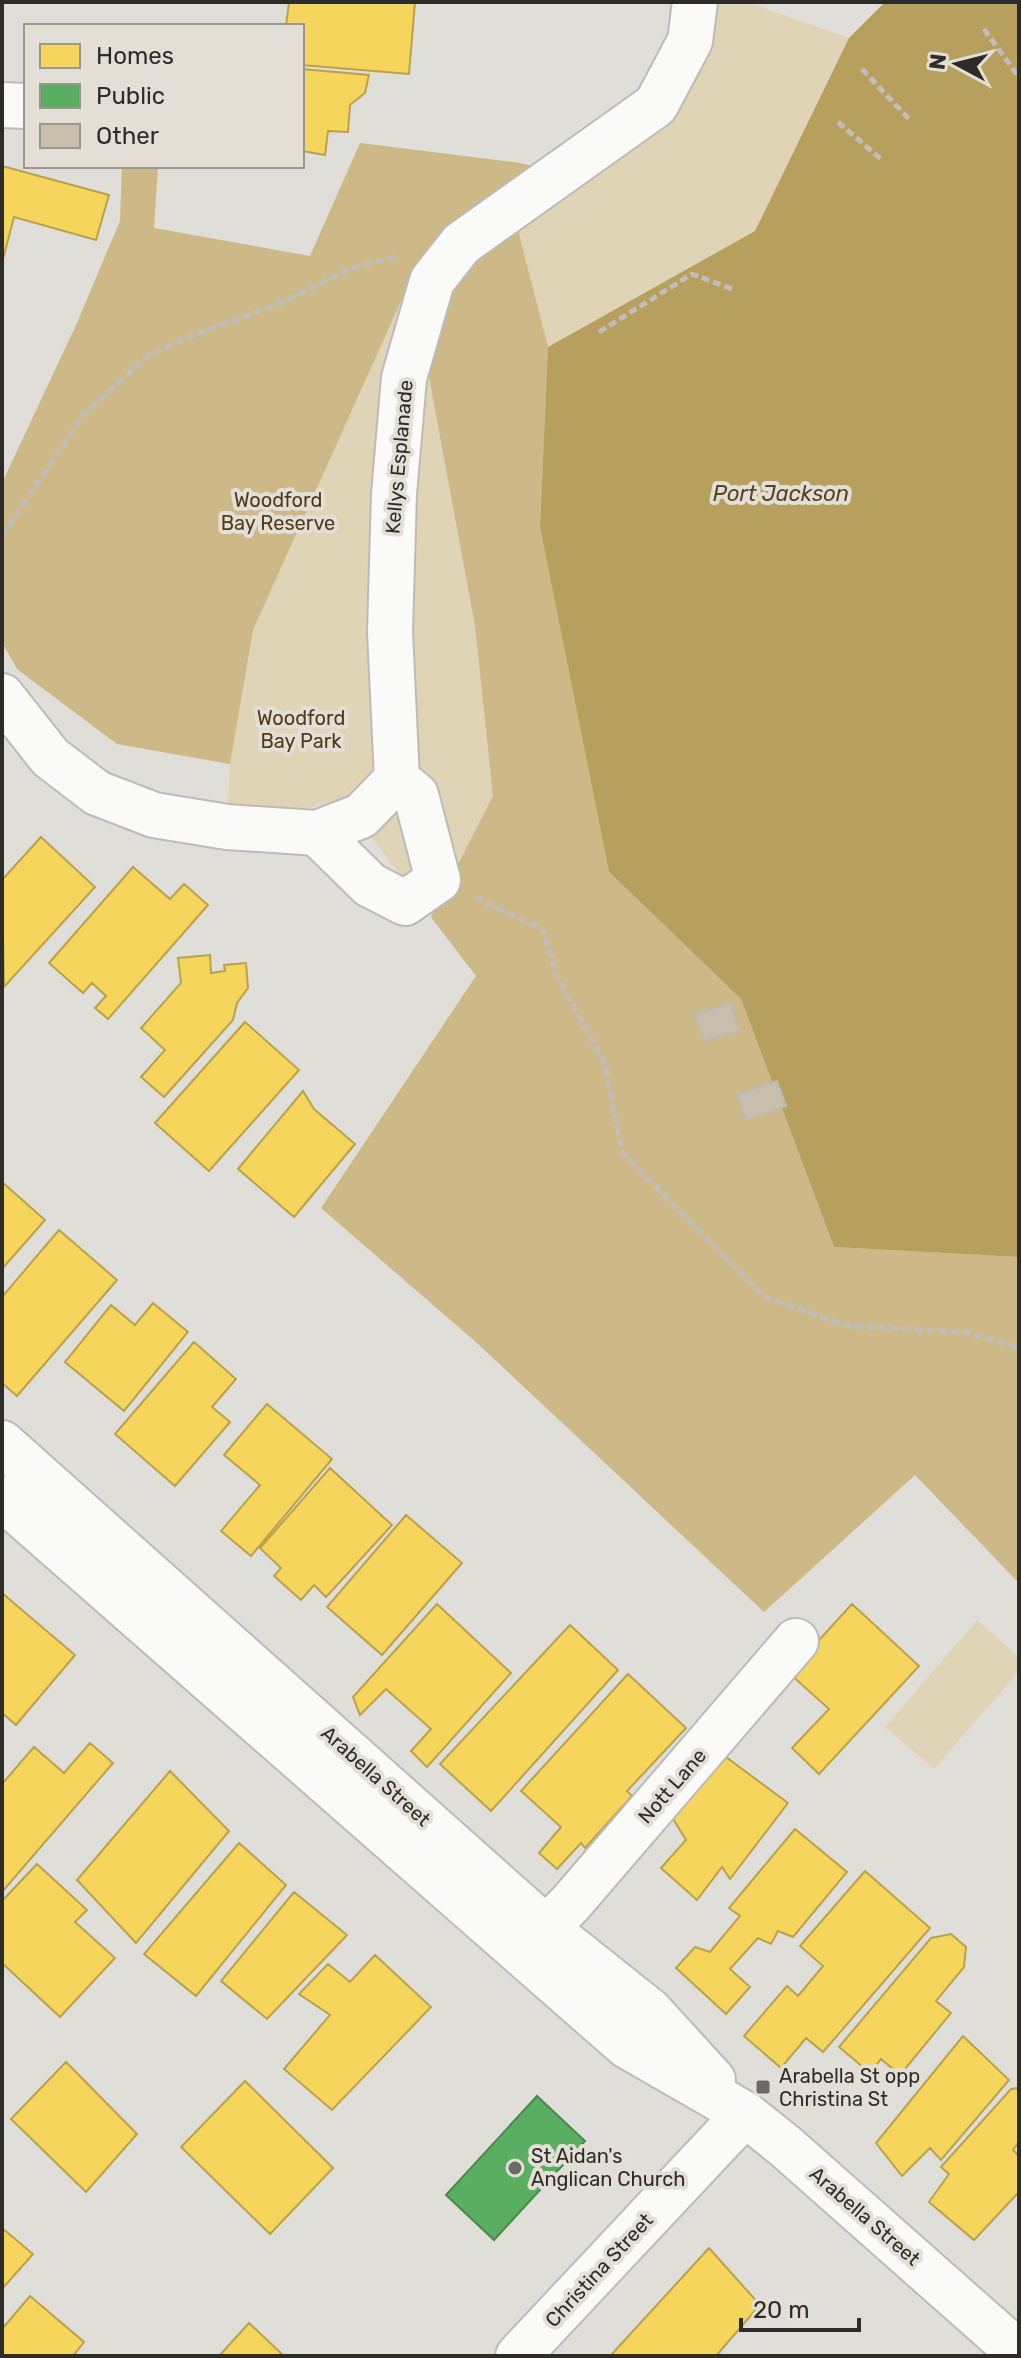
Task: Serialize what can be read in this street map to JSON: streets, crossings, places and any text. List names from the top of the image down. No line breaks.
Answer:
{"streets":{"street":["Kellys Esplanade","Arabella Street","Nott Lane","Christina Street"]},"crossings":[["Arabella Street","Nott Lane"],["Arabella Street","Christina Street"]],"water":["Port Jackson"],"parks":["Woodford Bay Reserve","Woodford Bay Park"],"places":{"transit":["Arabella St opp Christina St"],"other":["St Aidan's Anglican Church"]},"legend":["Homes","Public","Other"],"scale_bar":"20 m","north":"left"}
